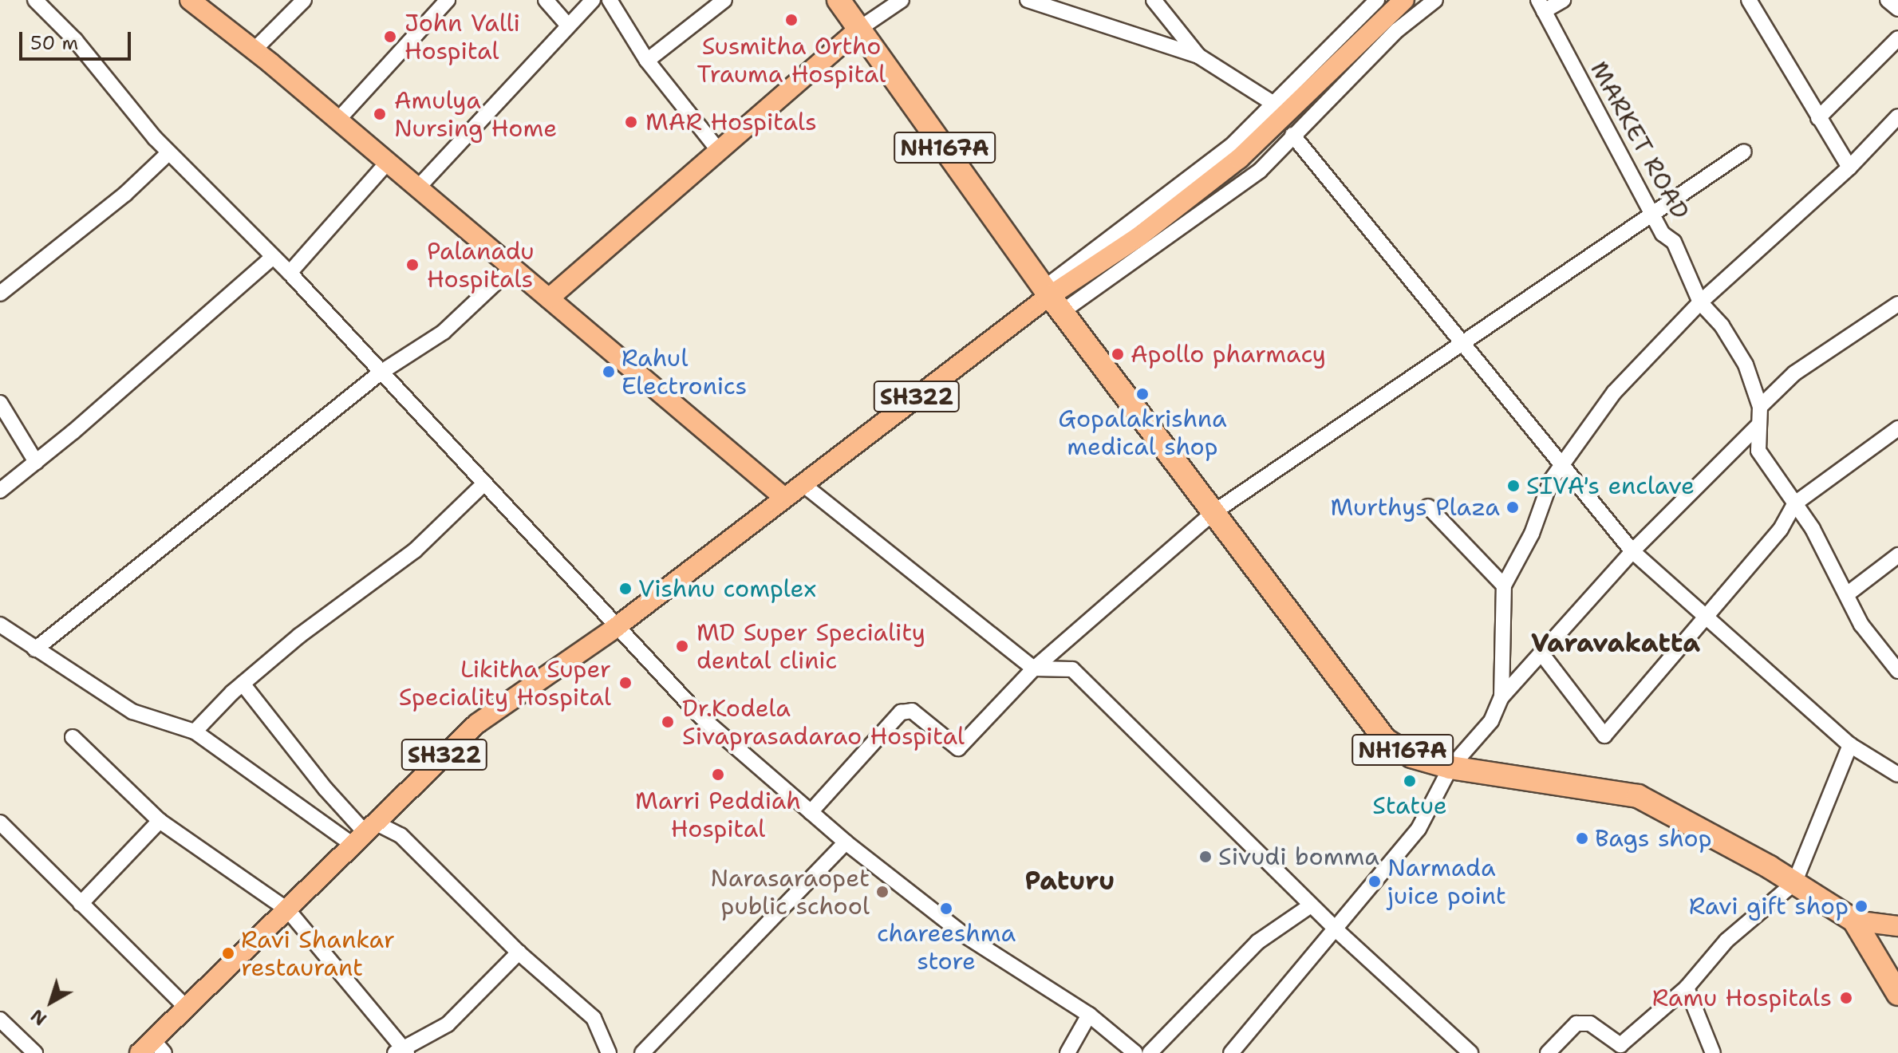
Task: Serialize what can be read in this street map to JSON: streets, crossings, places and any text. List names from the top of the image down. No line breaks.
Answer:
{"streets":{"highway":["NH167A"],"main road":["SH322"],"street":["MARKET ROAD"]},"crossings":[["NH167A","SH322"]],"districts":["Varavakatta","Paturu"],"places":["Susmitha Ortho Trauma Hospital","John Valli Hospital","Amulya Nursing Home","MAR Hospitals","Palanadu Hospitals","Apollo pharmacy","Rahul Electronics","Gopalakrishna medical shop","SIVA's enclave","Murthys Plaza","Vishnu complex","MD Super Speciality dental clinic","Likitha Super Speciality Hospital","Dr.Kodela Sivaprasadarao Hospital","Marri Peddiah Hospital","Statue","Bags shop","Sivudi bomma","Narmada juice point","Narasaraopet public school","Ravi gift shop","chareeshma store","Ravi Shankar restaurant","Ramu Hospitals"],"scale_bar":"50 m","north":"bottom left"}
